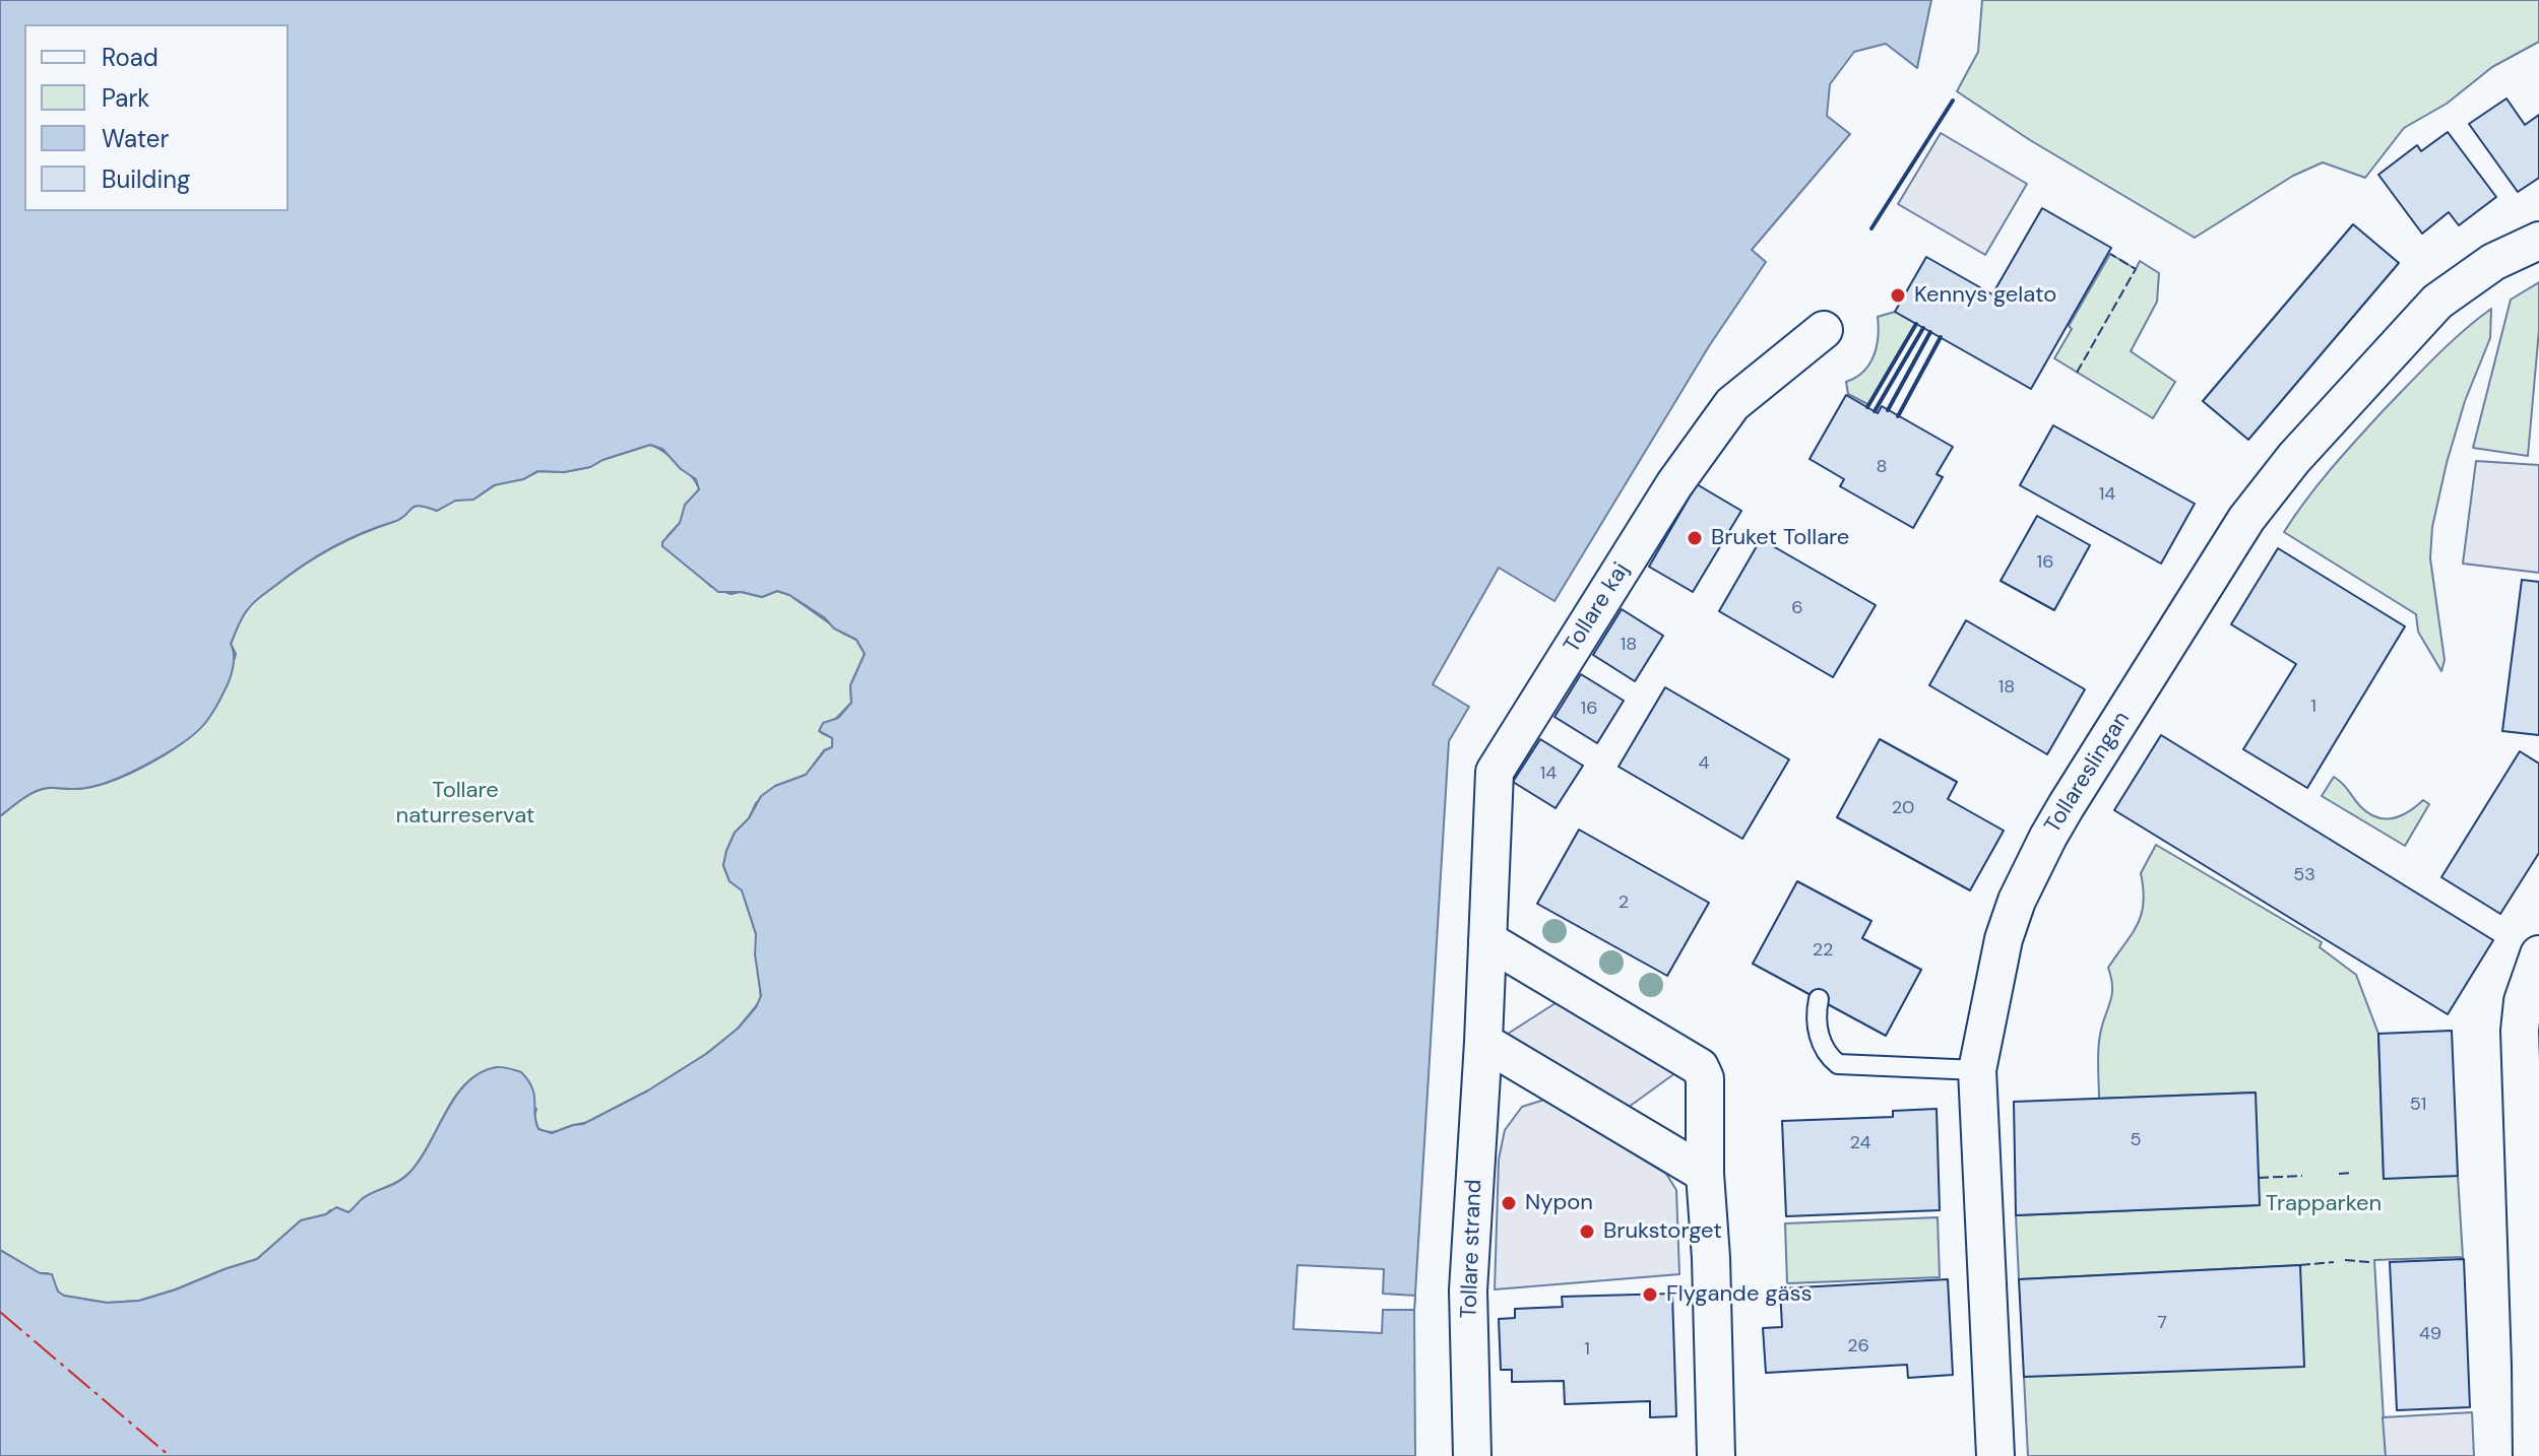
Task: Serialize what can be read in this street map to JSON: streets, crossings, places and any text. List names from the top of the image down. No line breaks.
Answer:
{"streets":{"street":["Tollare kaj","Tollareslingan","Tollare strand"]},"parks":["Tollare naturreservat","Trapparken"],"places":["Kennys gelato","Bruket Tollare","Nypon","Brukstorget","Flygande gäss"],"house_numbers":["8","14","16","6","18","18","1","16","4","14","20","53","2","22","51","5","24","7","49","26","1"],"legend":["Road","Park","Water","Building"]}
